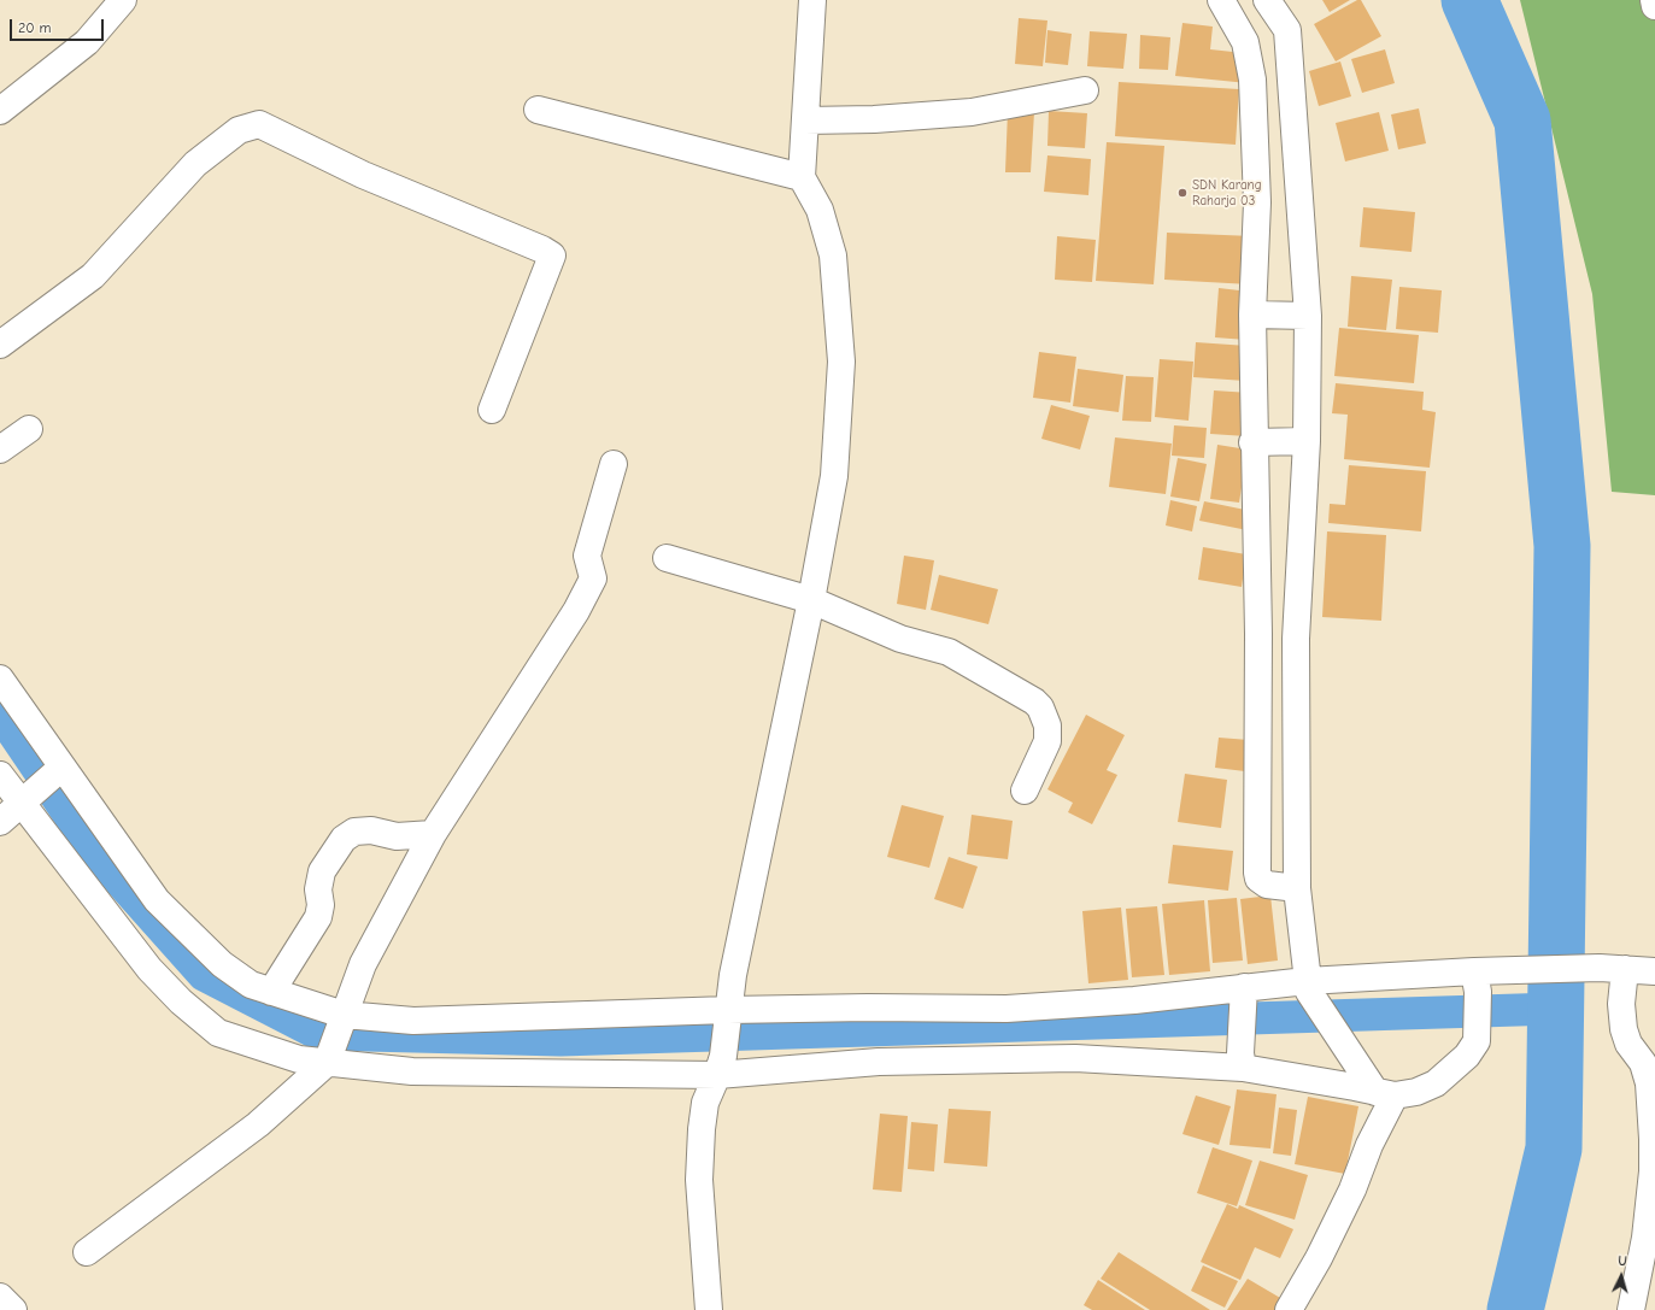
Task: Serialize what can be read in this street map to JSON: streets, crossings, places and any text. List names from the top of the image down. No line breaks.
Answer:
{"places":["SDN Karang Raharja 03"],"scale_bar":"20 m","north":"top"}
